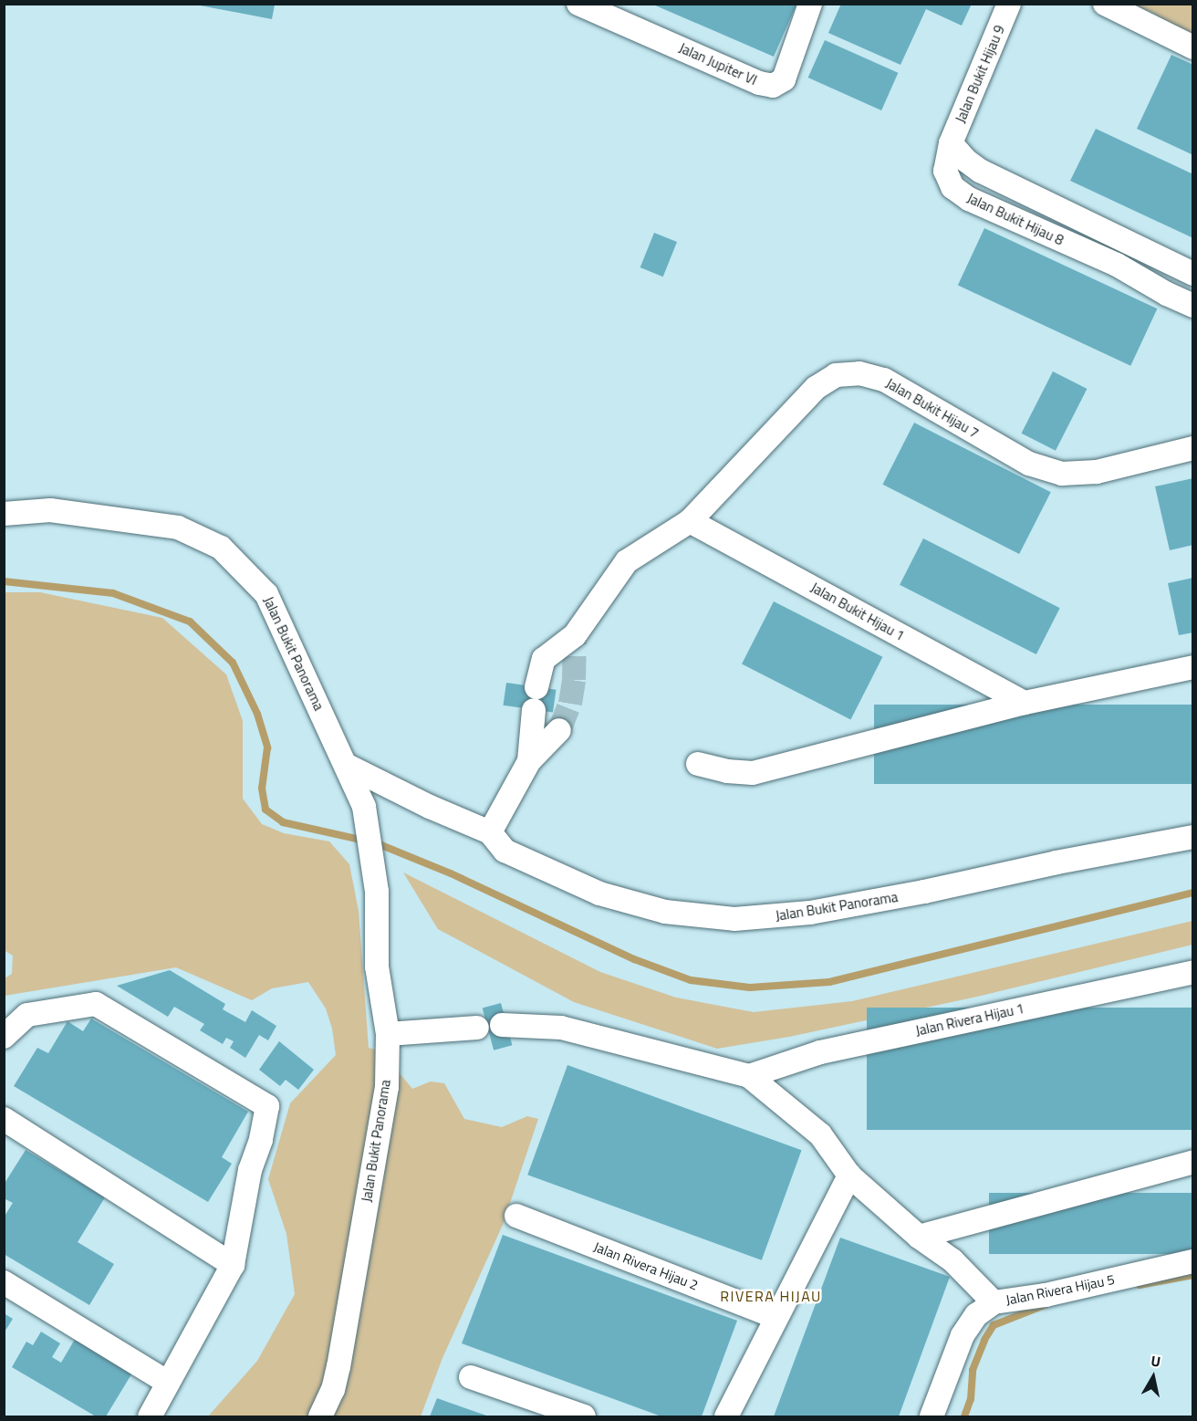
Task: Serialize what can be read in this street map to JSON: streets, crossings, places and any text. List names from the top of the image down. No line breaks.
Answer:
{"streets":{"street":["Jalan Jupiter VI","Jalan Bukit Hijau 9","Jalan Bukit Hijau 8","Jalan Bukit Hijau 7","Jalan Bukit Hijau 1","Jalan Bukit Panorama","Jalan Rivera Hijau 1","Jalan Rivera Hijau 2","Jalan Rivera Hijau 5"]},"crossings":[["Jalan Bukit Hijau 9","Jalan Bukit Hijau 8"],["Jalan Bukit Hijau 7","Jalan Bukit Hijau 1"]],"districts":["RIVERA HIJAU"],"north":"top"}
